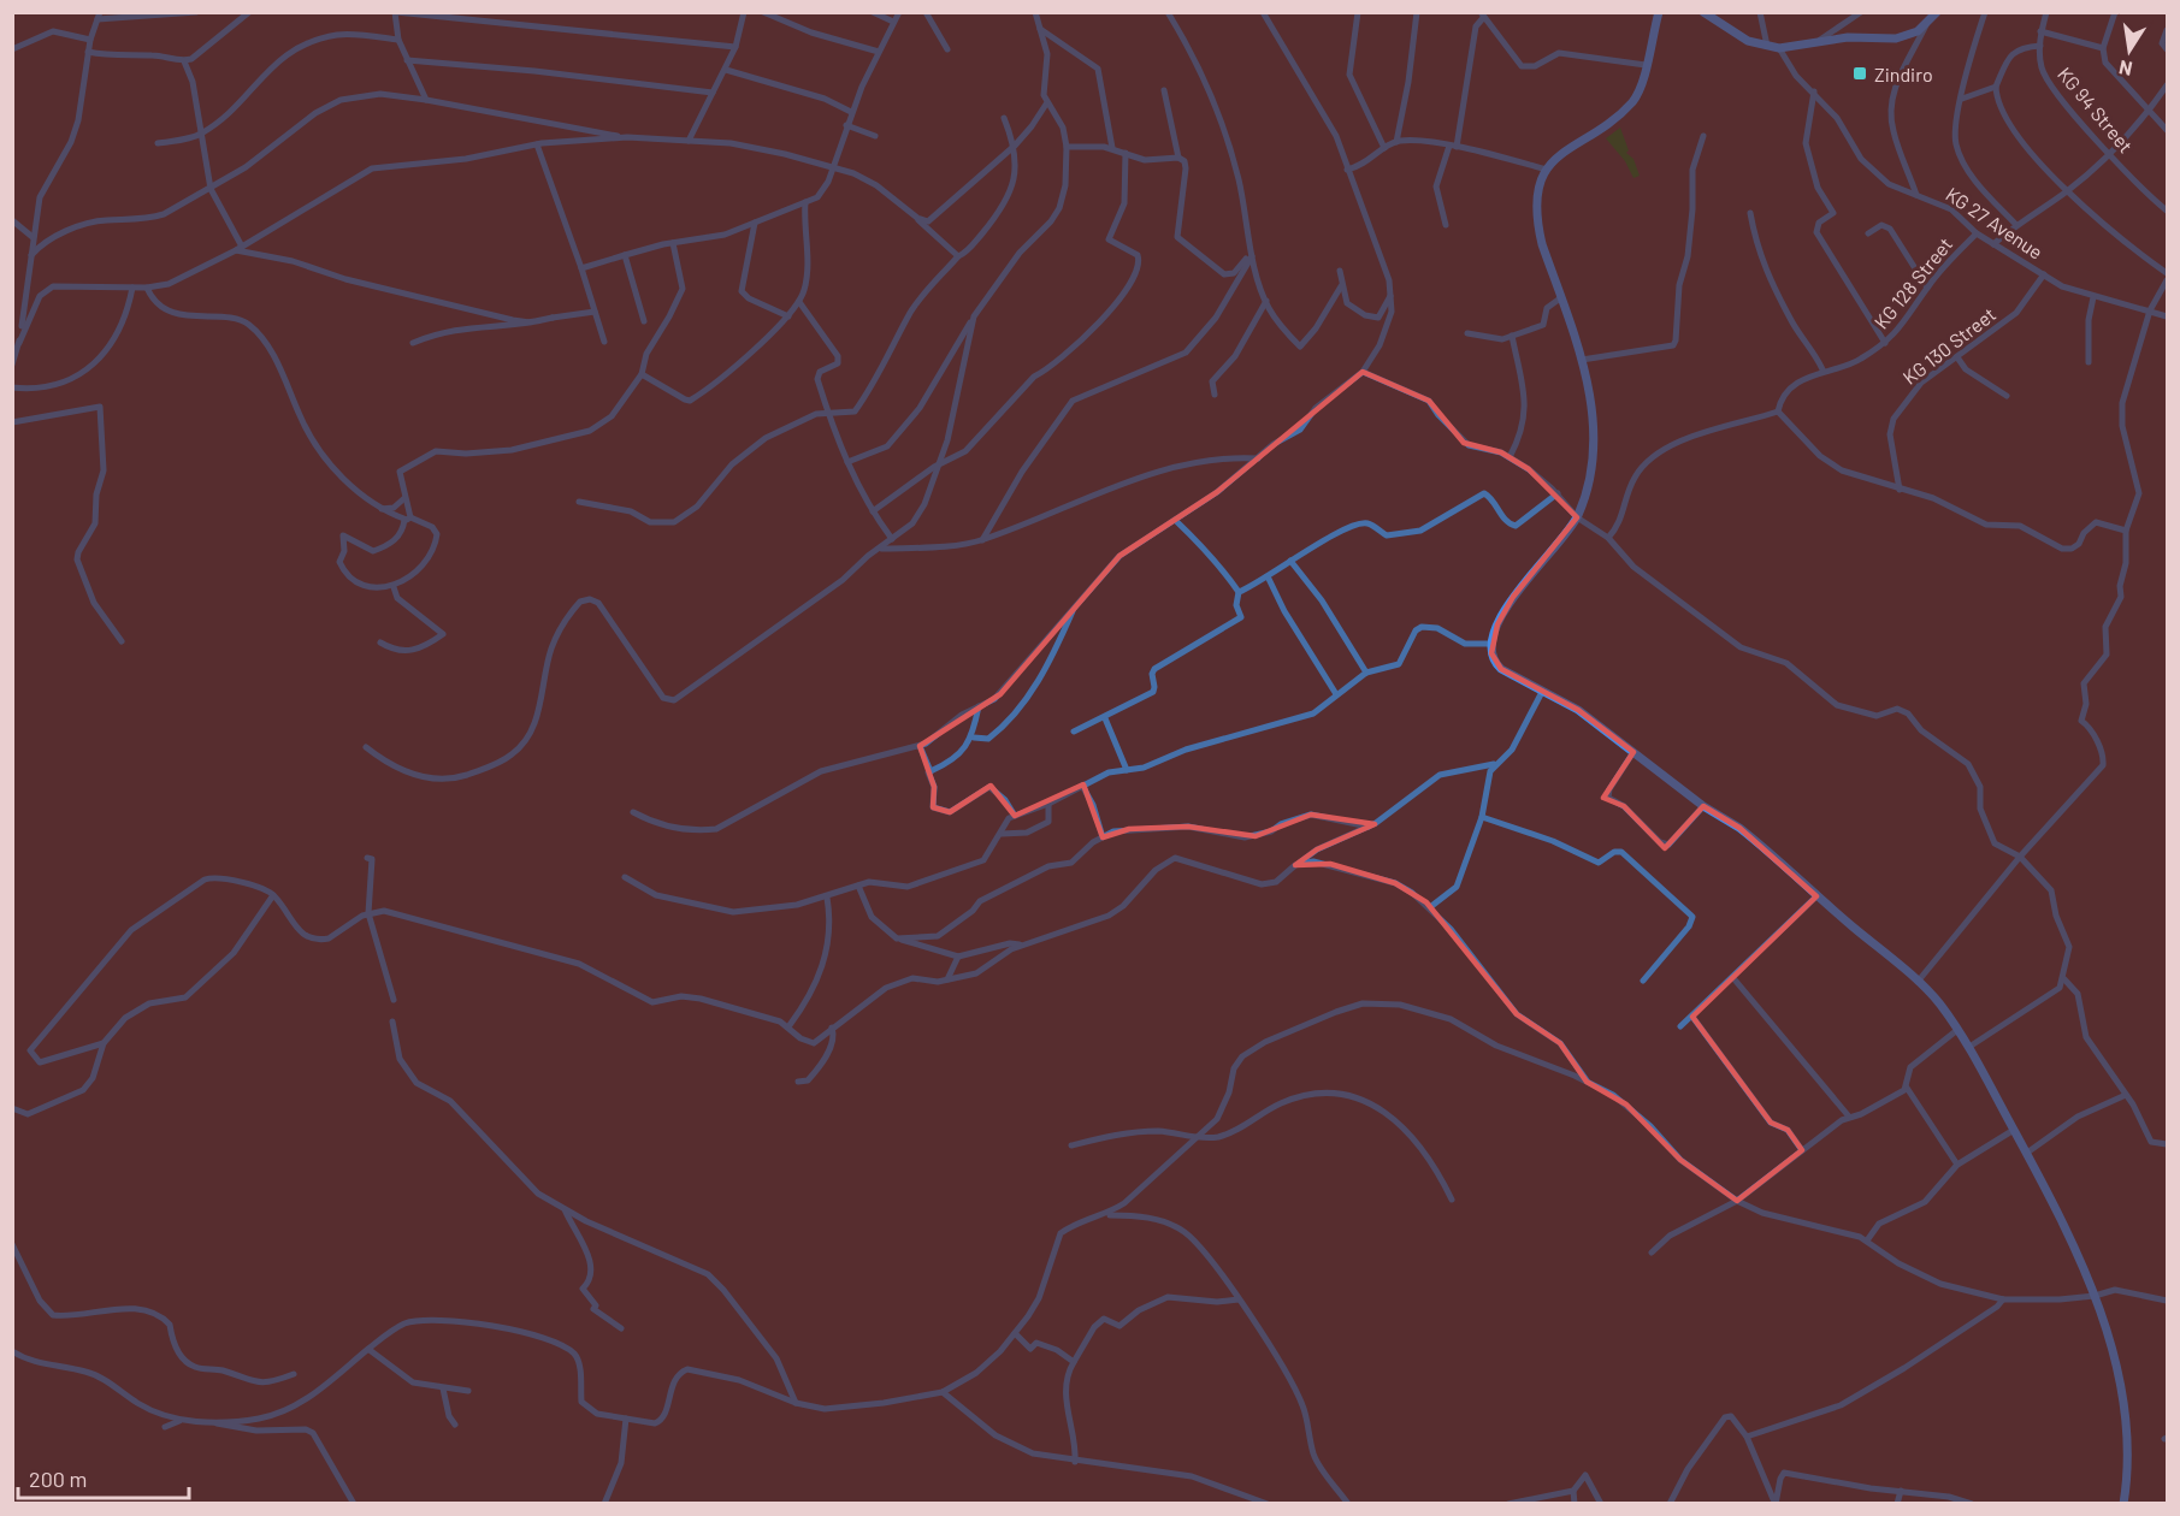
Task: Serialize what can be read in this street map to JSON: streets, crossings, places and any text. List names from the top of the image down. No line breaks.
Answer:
{"streets":{"street":["KG 94 Street","KG 27 Avenue","KG 128 Street","KG 130 Street"]},"crossings":[["KG 27 Avenue","KG 128 Street"],["KG 27 Avenue","KG 130 Street"]],"places":{"transit":["Zindiro"]},"scale_bar":"200 m","north":"bottom"}
